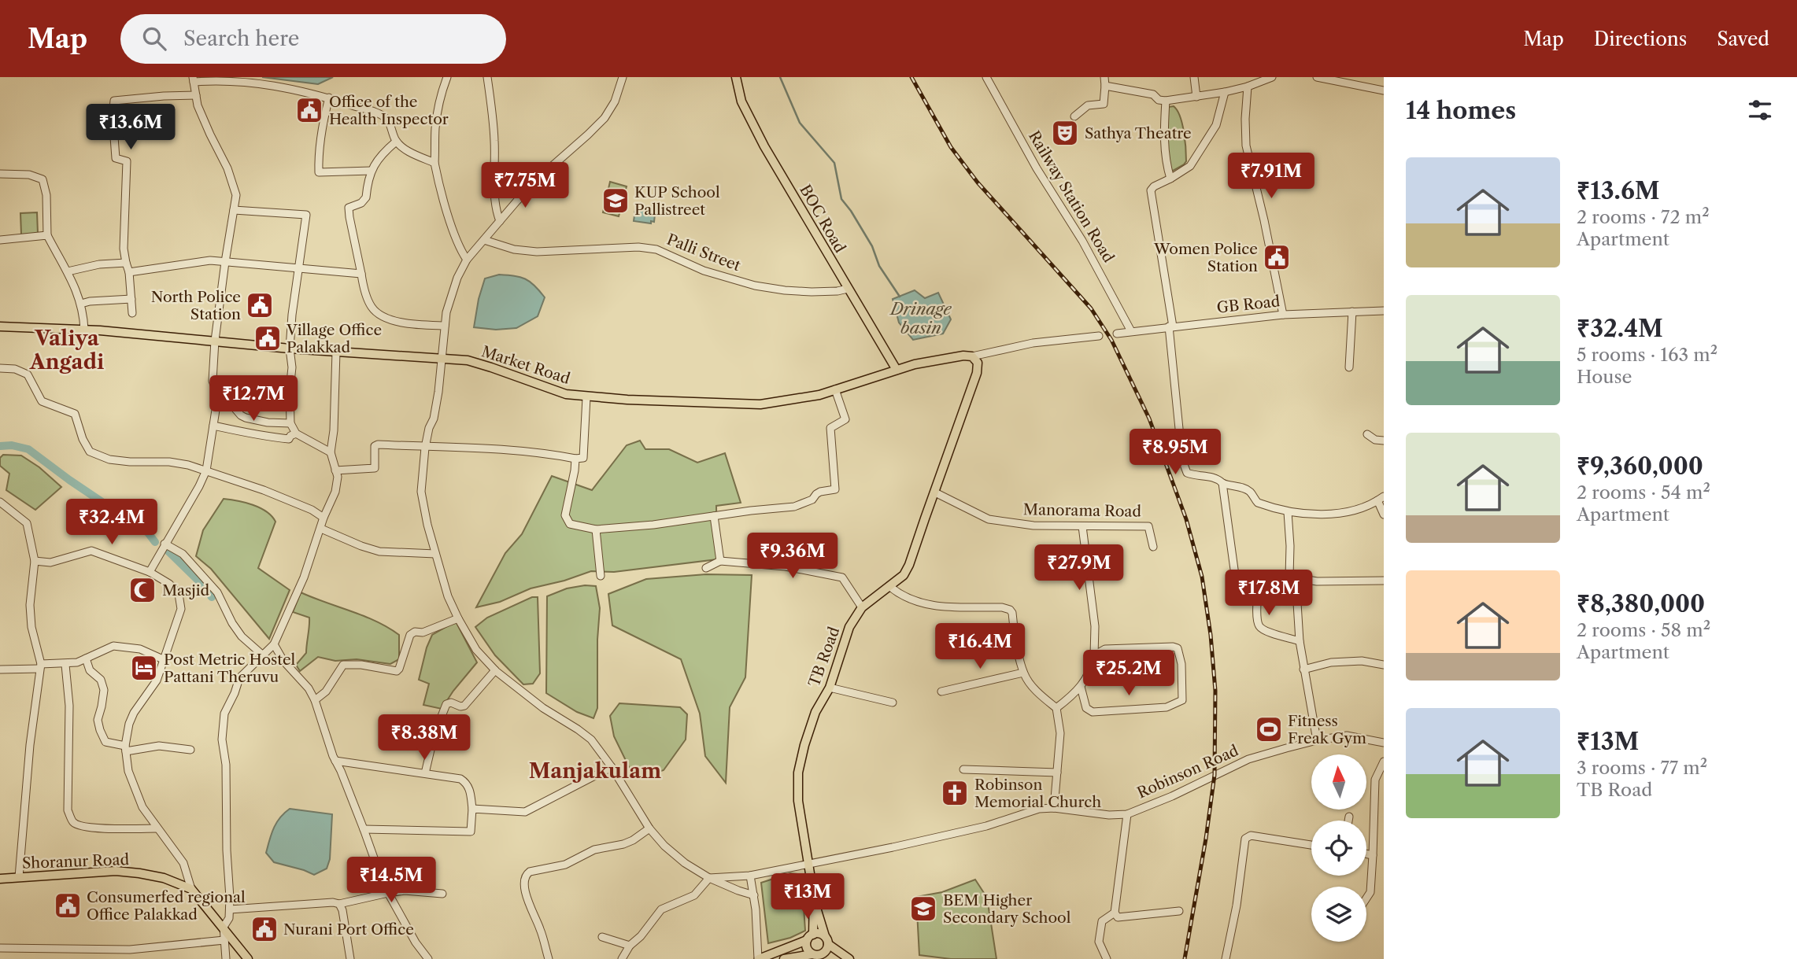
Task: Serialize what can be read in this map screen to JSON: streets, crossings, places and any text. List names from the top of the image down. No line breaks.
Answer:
{"streets":{"main road":["BOC Road","Market Road","TB Road","Shoranur Road"],"street":["Railway Station Road","Palli Street","GB Road","Manorama Road","Robinson Road"]},"crossings":[["Railway Station Road","GB Road"],["BOC Road","Palli Street"],["BOC Road","Market Road"],["Market Road","TB Road"],["Manorama Road","TB Road"],["TB Road","Robinson Road"]],"districts":["Valiya Angadi","Manjakulam"],"water":["Drinage basin"],"places":{"public building":["Office of the Health Inspector","Women Police Station","North Police Station","Village Office Palakkad","Consumerfed regional Office Palakkad","Nurani Port Office"],"theatre":["Sathya Theatre"],"school or university":["KUP School Pallistreet","BEM Higher Secondary School"],"mosque":["Masjid"],"hotel":["Post Metric Hostel Pattani Theruvu"],"sports":["Fitness Freak Gym"],"church":["Robinson Memorial Church"]},"north":"top","page":{"header":"Map","search":"Search here","nav":["Map","Directions","Saved"],"heading":"14 homes","price":["₹13.6M","₹7.91M","₹7.75M","₹12.7M","₹8.95M","₹32.4M","₹9.36M","₹27.9M","₹17.8M","₹16.4M","₹25.2M","₹8.38M","₹14.5M","₹13M"],"list":[{"name":"₹13.6M","note":"2 rooms · 72 m² · Apartment"},{"name":"₹32.4M","note":"5 rooms · 163 m² · House"},{"name":"₹9,360,000","note":"2 rooms · 54 m² · Apartment"},{"name":"₹8,380,000","note":"2 rooms · 58 m² · Apartment"},{"name":"₹13M","note":"3 rooms · 77 m² · TB Road"}]}}
